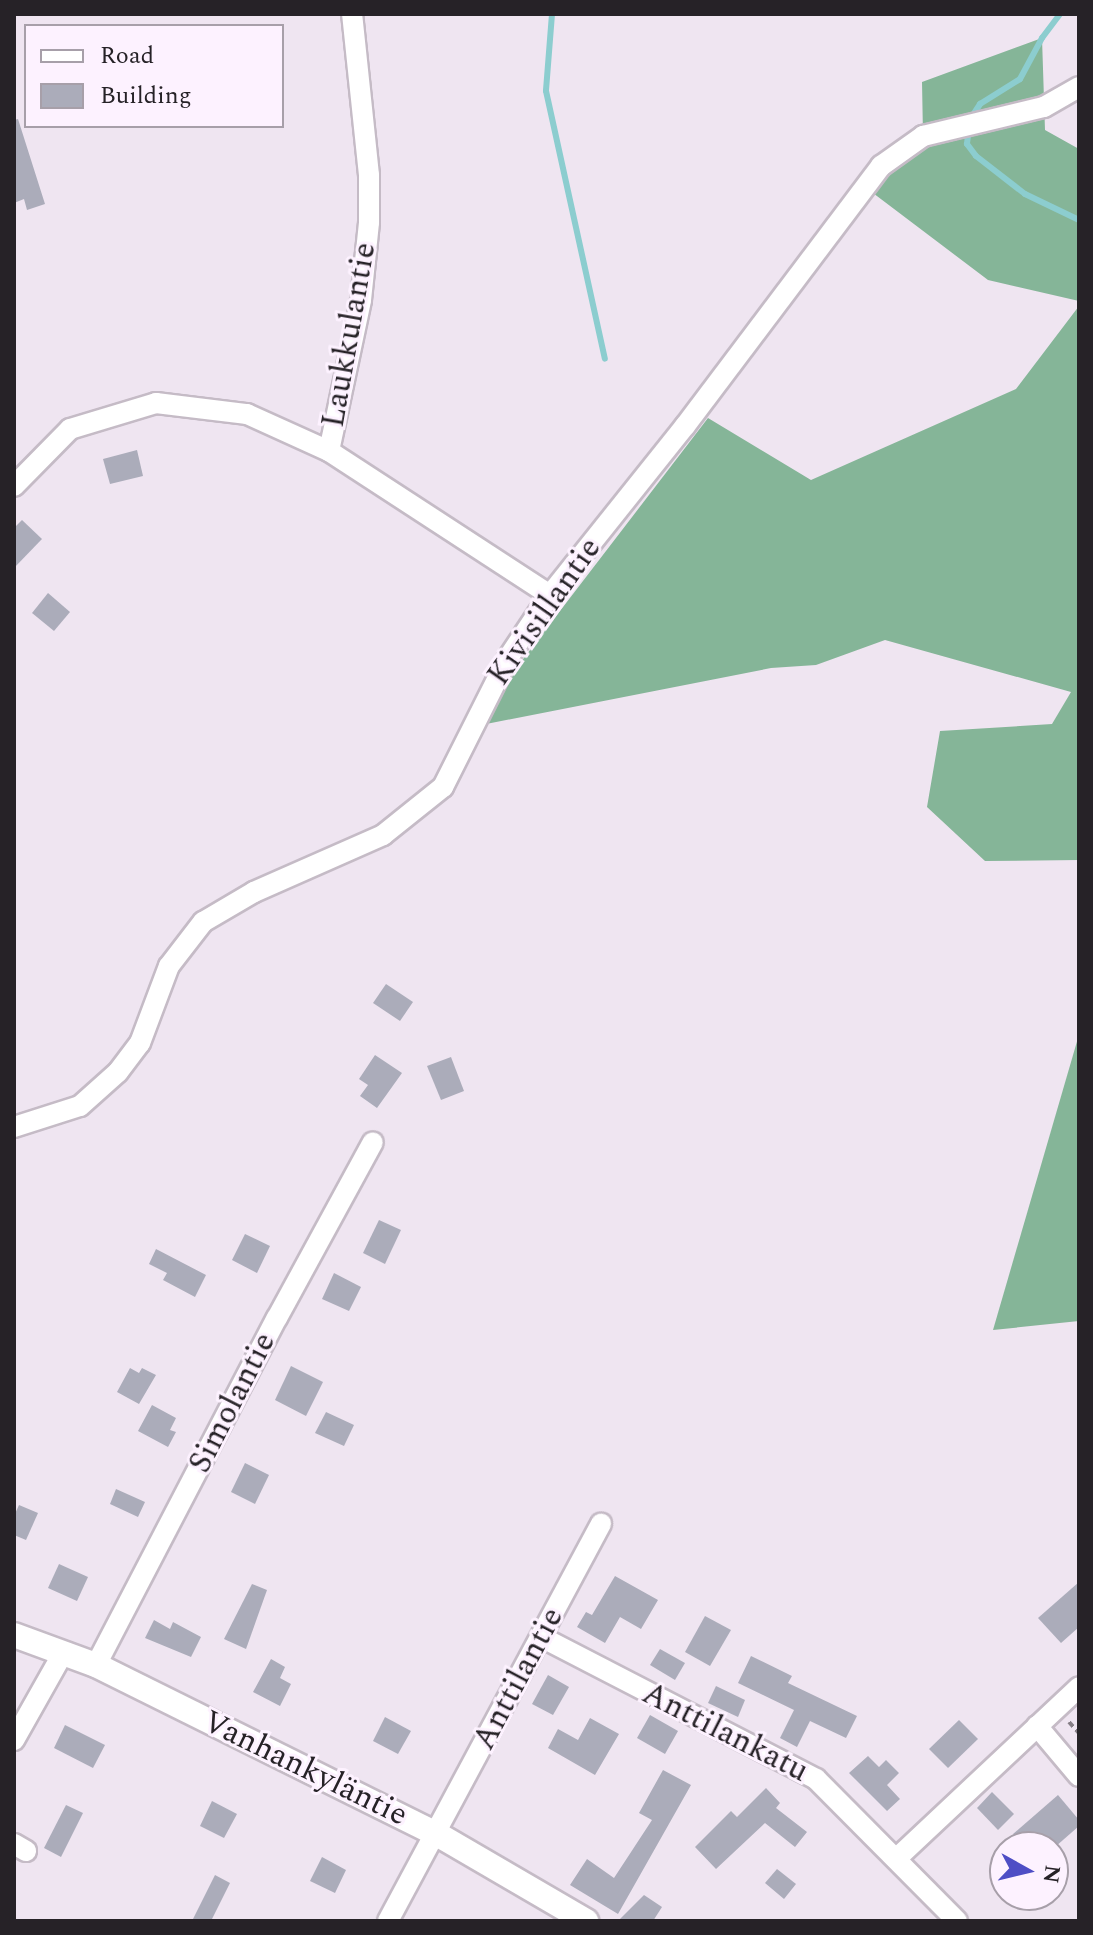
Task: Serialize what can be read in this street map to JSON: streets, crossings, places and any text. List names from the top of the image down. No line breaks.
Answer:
{"streets":{"street":["Laukkulantie","Kivisillantie","Simolantie","Anttilantie","Anttilankatu","Vanhankyläntie"]},"crossings":[["Simolantie","Vanhankyläntie"],["Anttilantie","Anttilankatu"],["Anttilantie","Vanhankyläntie"]],"legend":["Road","Building"],"north":"right"}
